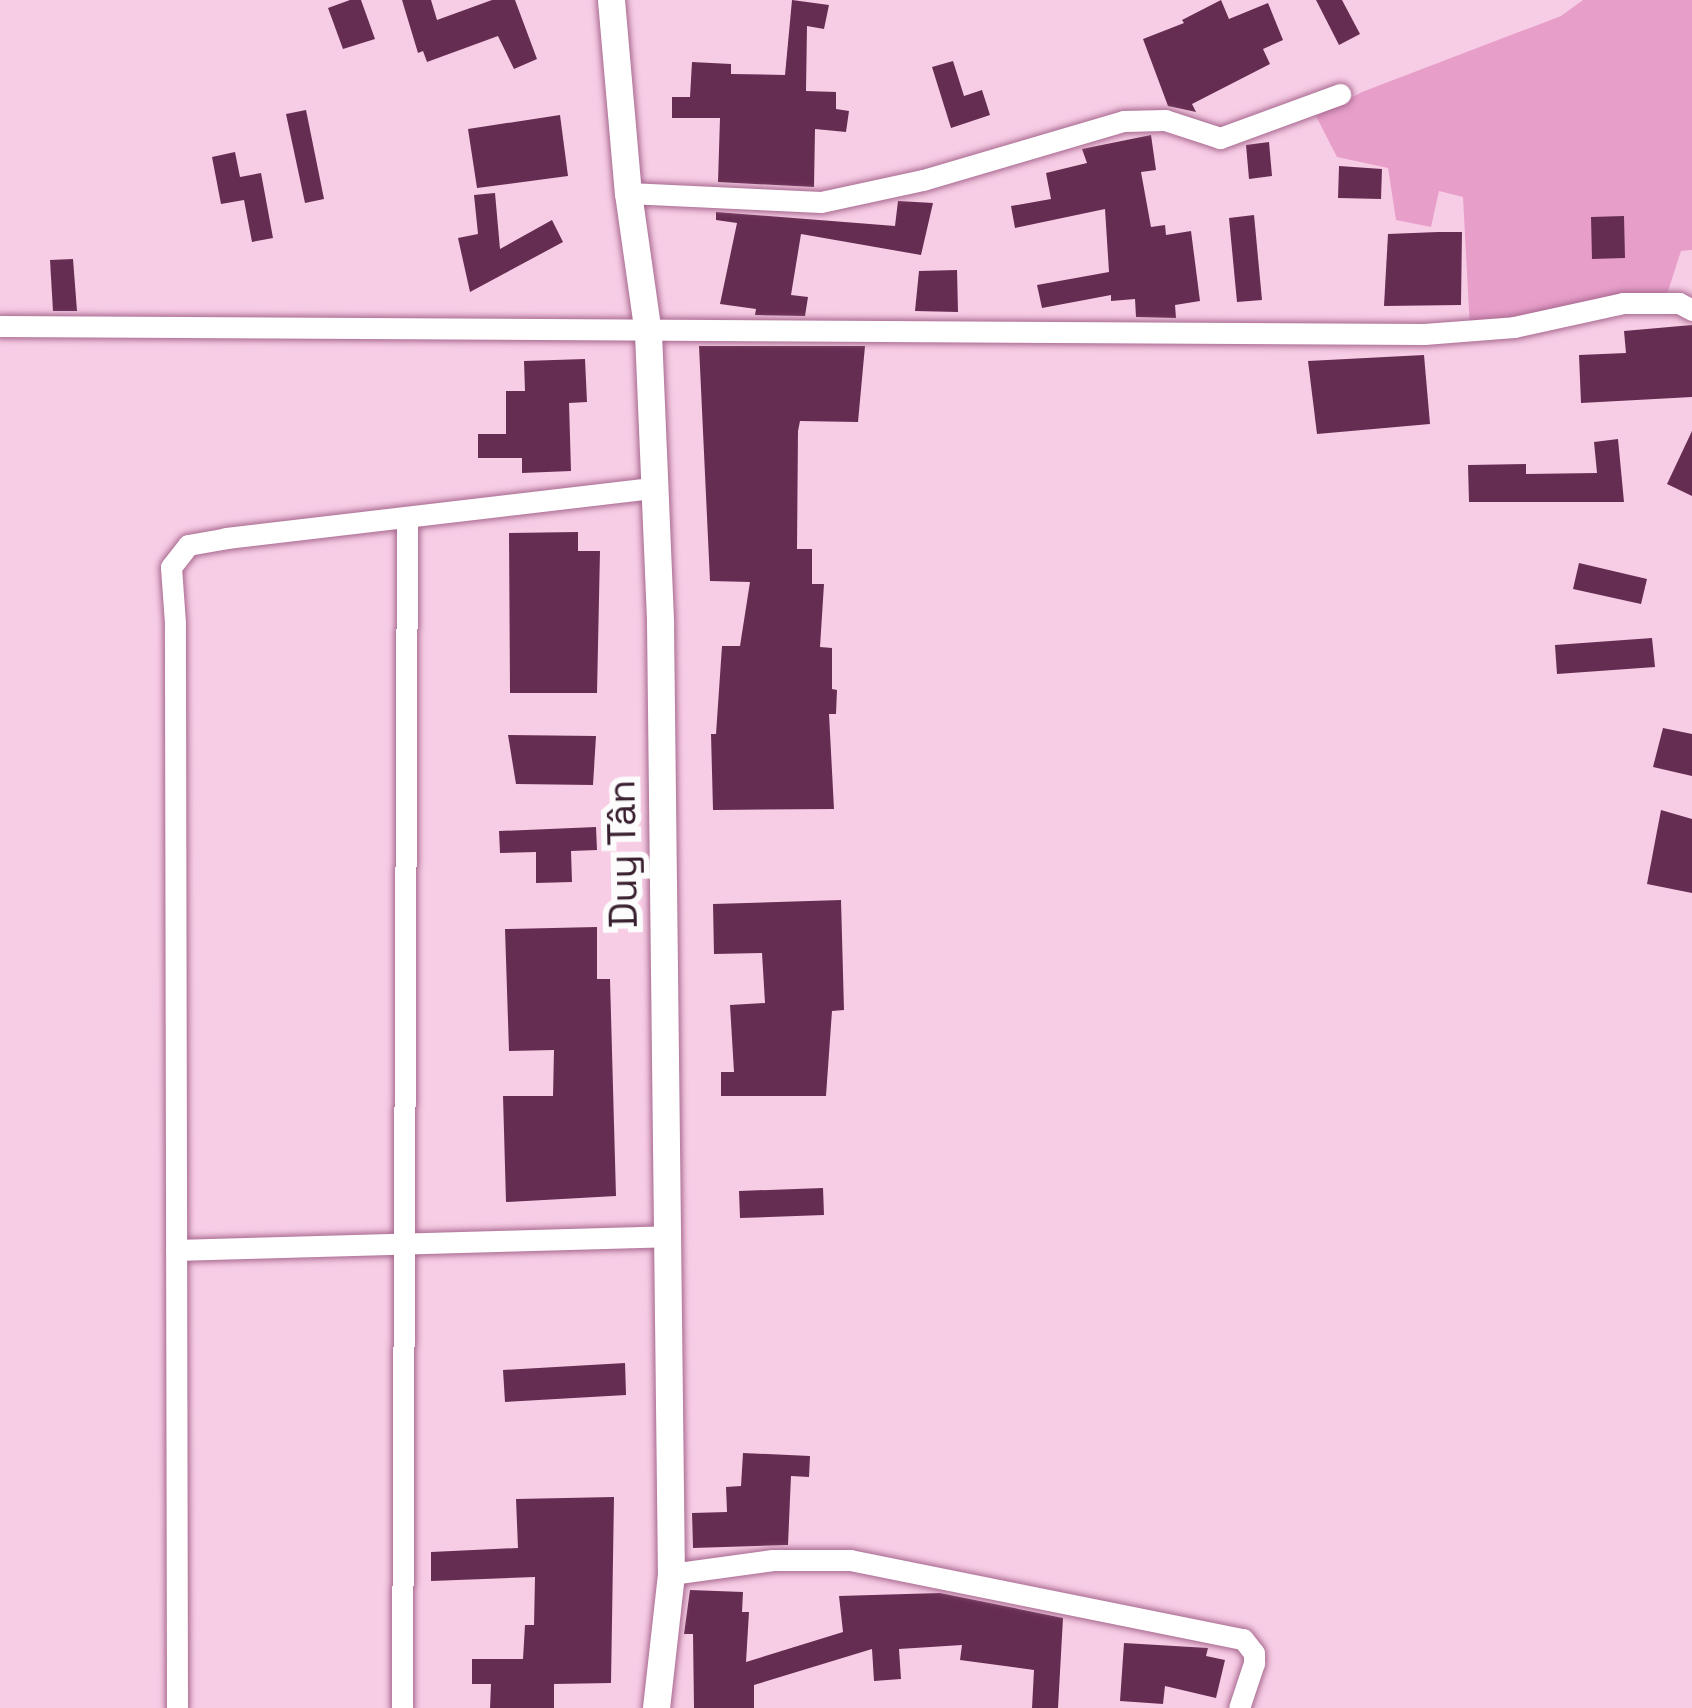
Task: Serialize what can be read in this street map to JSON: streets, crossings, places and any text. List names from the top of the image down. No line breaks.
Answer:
{"streets":{"street":["Duy Tân"]}}
